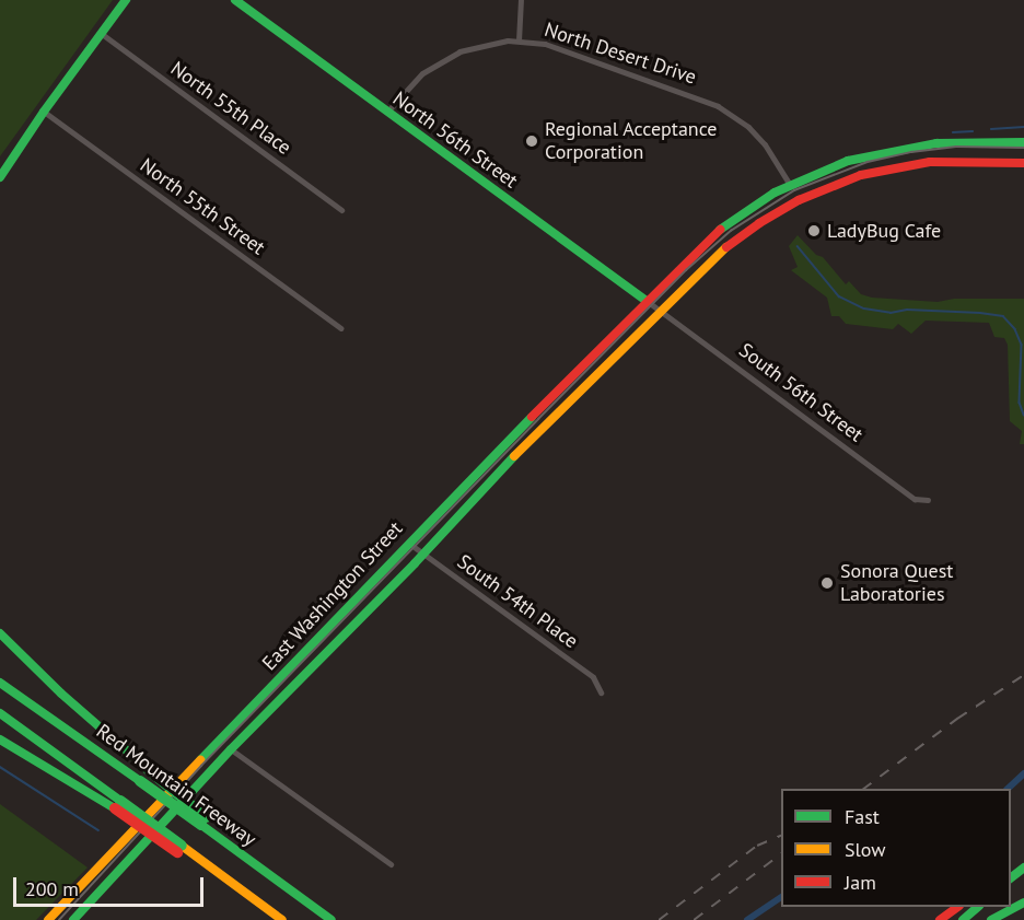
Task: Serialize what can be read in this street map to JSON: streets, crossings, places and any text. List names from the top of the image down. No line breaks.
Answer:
{"streets":{"main road":["North 56th Street","East Washington Street","Red Mountain Freeway"],"street":["North Desert Drive","North 55th Place","North 55th Street","South 56th Street","South 54th Place"]},"crossings":[["North Desert Drive","North 56th Street"],["North 56th Street","South 56th Street"],["North 56th Street","East Washington Street"],["South 56th Street","East Washington Street"],["East Washington Street","South 54th Place"]],"places":["Regional Acceptance Corporation","LadyBug Cafe","Sonora Quest Laboratories"],"legend":["Fast","Slow","Jam"],"scale_bar":"200 m"}
